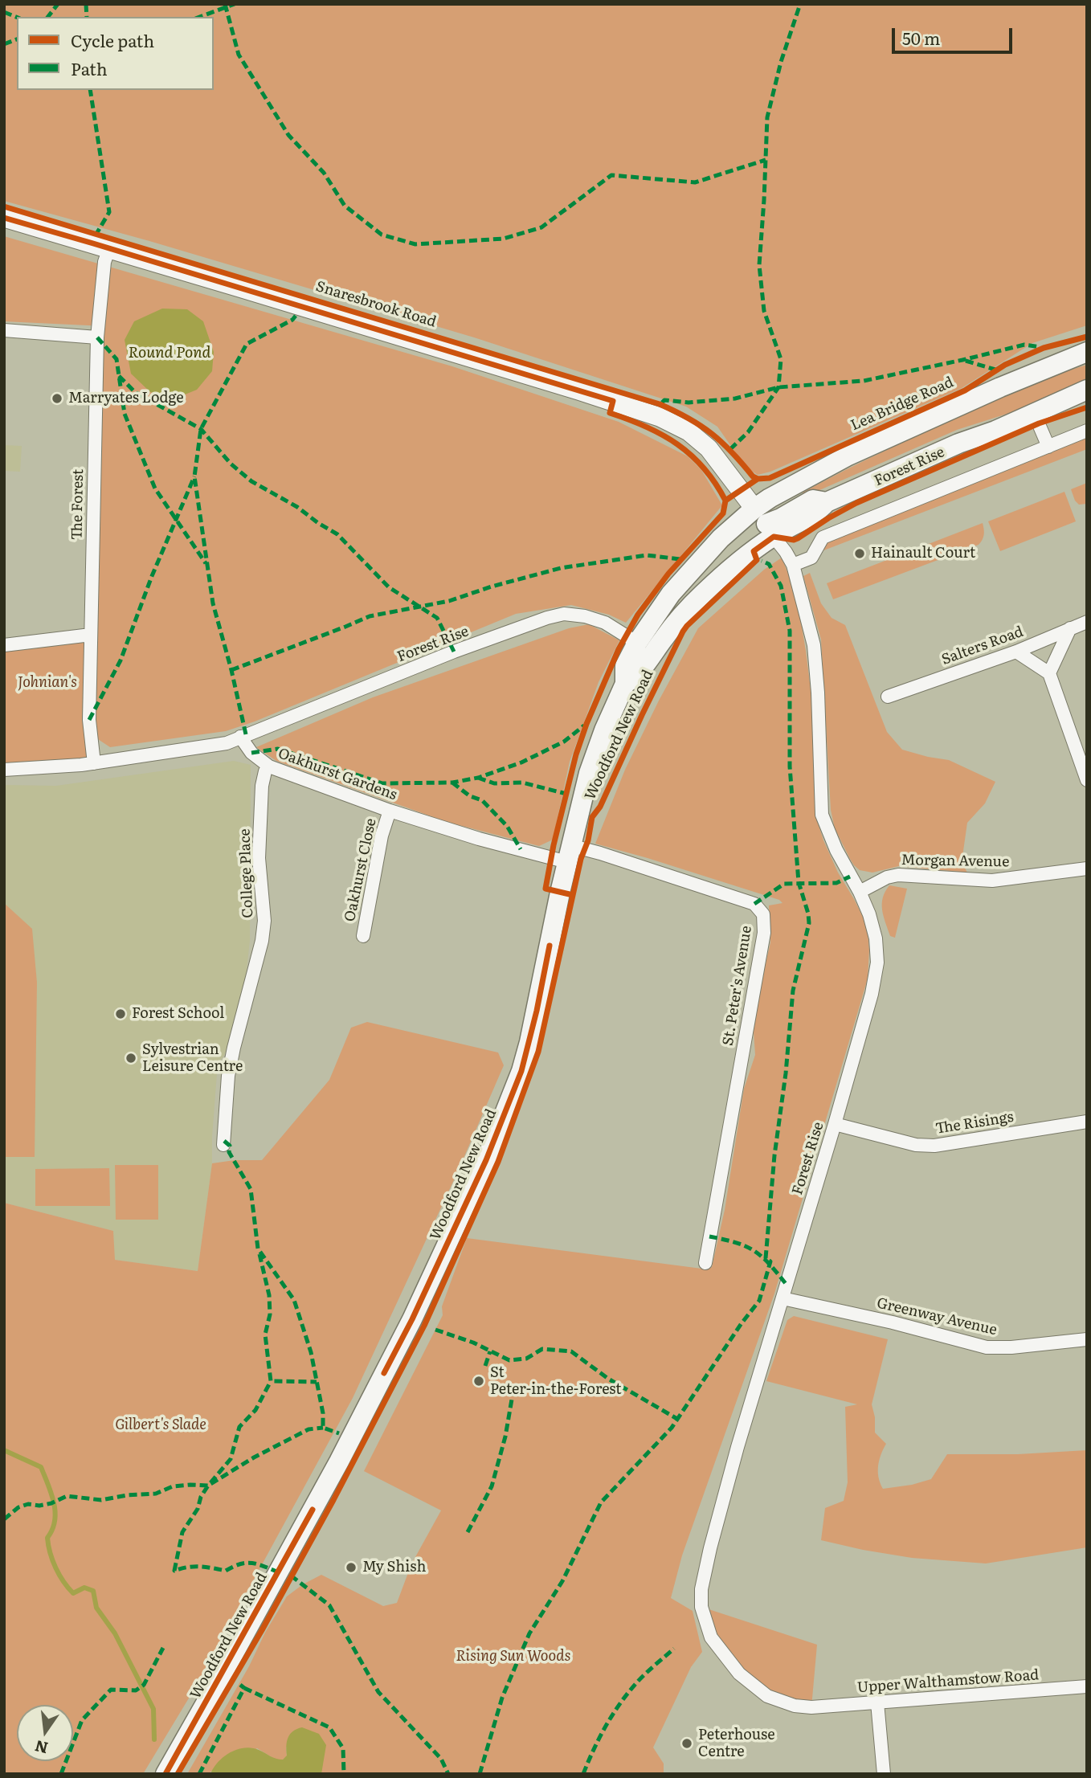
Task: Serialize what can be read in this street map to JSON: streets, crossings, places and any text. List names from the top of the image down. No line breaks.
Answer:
{"streets":{"main road":["Lea Bridge Road","Woodford New Road"],"street":["Snaresbrook Road","Forest Rise","The Forest","Salters Road","Oakhurst Gardens","Morgan Avenue","Oakhurst Close","College Place","St. Peter's Avenue","The Risings","Greenway Avenue","Upper Walthamstow Road"]},"crossings":[["Snaresbrook Road","Lea Bridge Road"],["Snaresbrook Road","Forest Rise"],["Snaresbrook Road","The Forest"],["Snaresbrook Road","Woodford New Road"],["Lea Bridge Road","Forest Rise"],["Lea Bridge Road","Woodford New Road"],["Forest Rise","Woodford New Road"],["Forest Rise","Oakhurst Gardens"],["Forest Rise","Morgan Avenue"],["Forest Rise","The Risings"],["Forest Rise","Greenway Avenue"],["Forest Rise","Upper Walthamstow Road"],["Woodford New Road","Oakhurst Gardens"],["Woodford New Road","St. Peter's Avenue"],["Oakhurst Gardens","Oakhurst Close"],["Oakhurst Gardens","College Place"],["Oakhurst Gardens","St. Peter's Avenue"]],"water":["Round Pond"],"parks":["Johnian's","Gilbert's Slade","Rising Sun Woods"],"places":["Marryates Lodge","Hainault Court","Forest School","Sylvestrian Leisure Centre","St Peter-in-the-Forest","My Shish","Peterhouse Centre"],"legend":["Cycle path","Path"],"scale_bar":"50 m","north":"bottom"}
